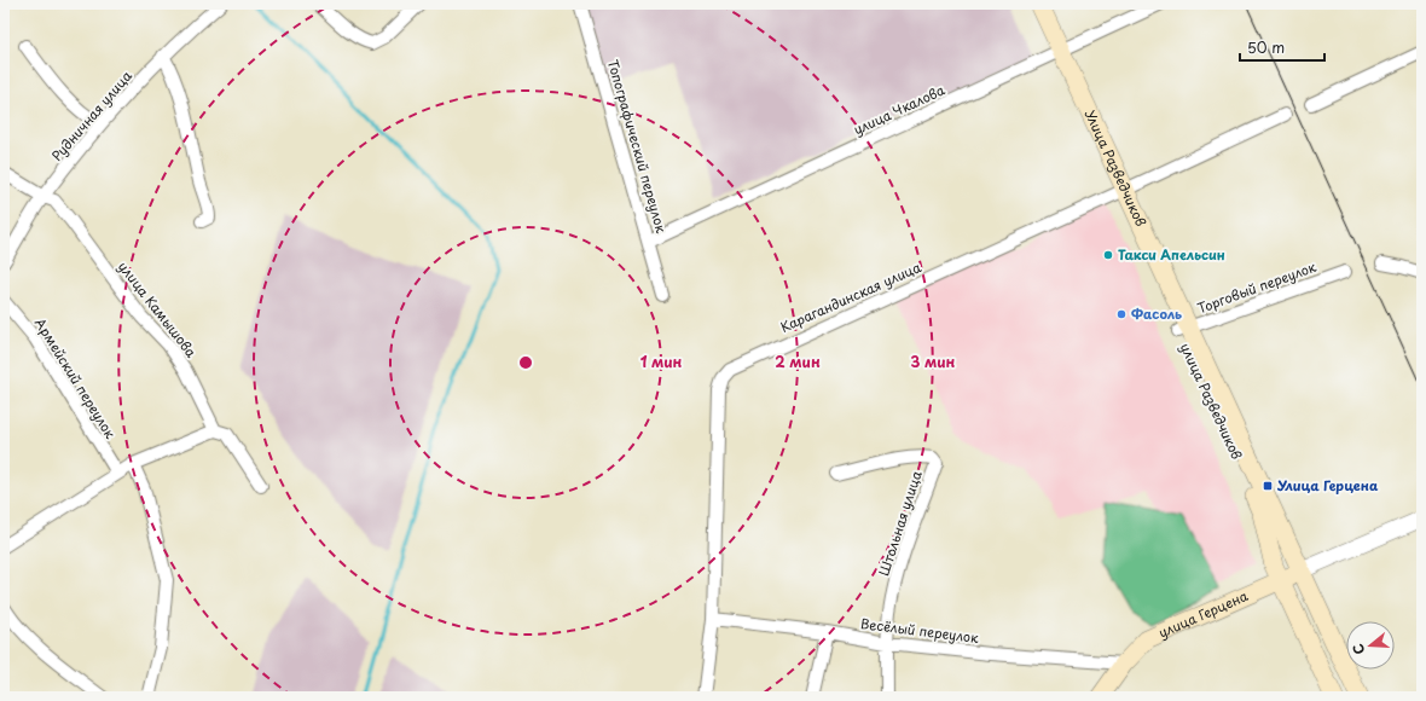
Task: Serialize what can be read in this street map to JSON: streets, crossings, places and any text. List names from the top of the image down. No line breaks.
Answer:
{"streets":{"main road":["Улица Разведчиков","улица Разведчиков","улица Герцена"],"street":["улица Чкалова","Рудничная улица","Топографический переулок","Торговый переулок","Карагандинская улица","улица Камышова","Армейский переулок","Штольная улица","Весёлый переулок"]},"crossings":[["улица Чкалова","Топографический переулок"],["улица Чкалова","улица Разведчиков"],["Рудничная улица","улица Камышова"],["Улица Разведчиков","Торговый переулок"],["Улица Разведчиков","улица Разведчиков"],["Улица Разведчиков","улица Герцена"],["Торговый переулок","улица Разведчиков"],["Карагандинская улица","улица Разведчиков"],["Карагандинская улица","Весёлый переулок"],["улица Разведчиков","улица Герцена"],["Штольная улица","Весёлый переулок"],["улица Герцена","Весёлый переулок"]],"places":{"other":["Такси Апельсин","Фасоль"],"transit":["Улица Герцена"]},"scale_bar":"50 m","north":"left","rings":["1 мин","2 мин","3 мин"]}
